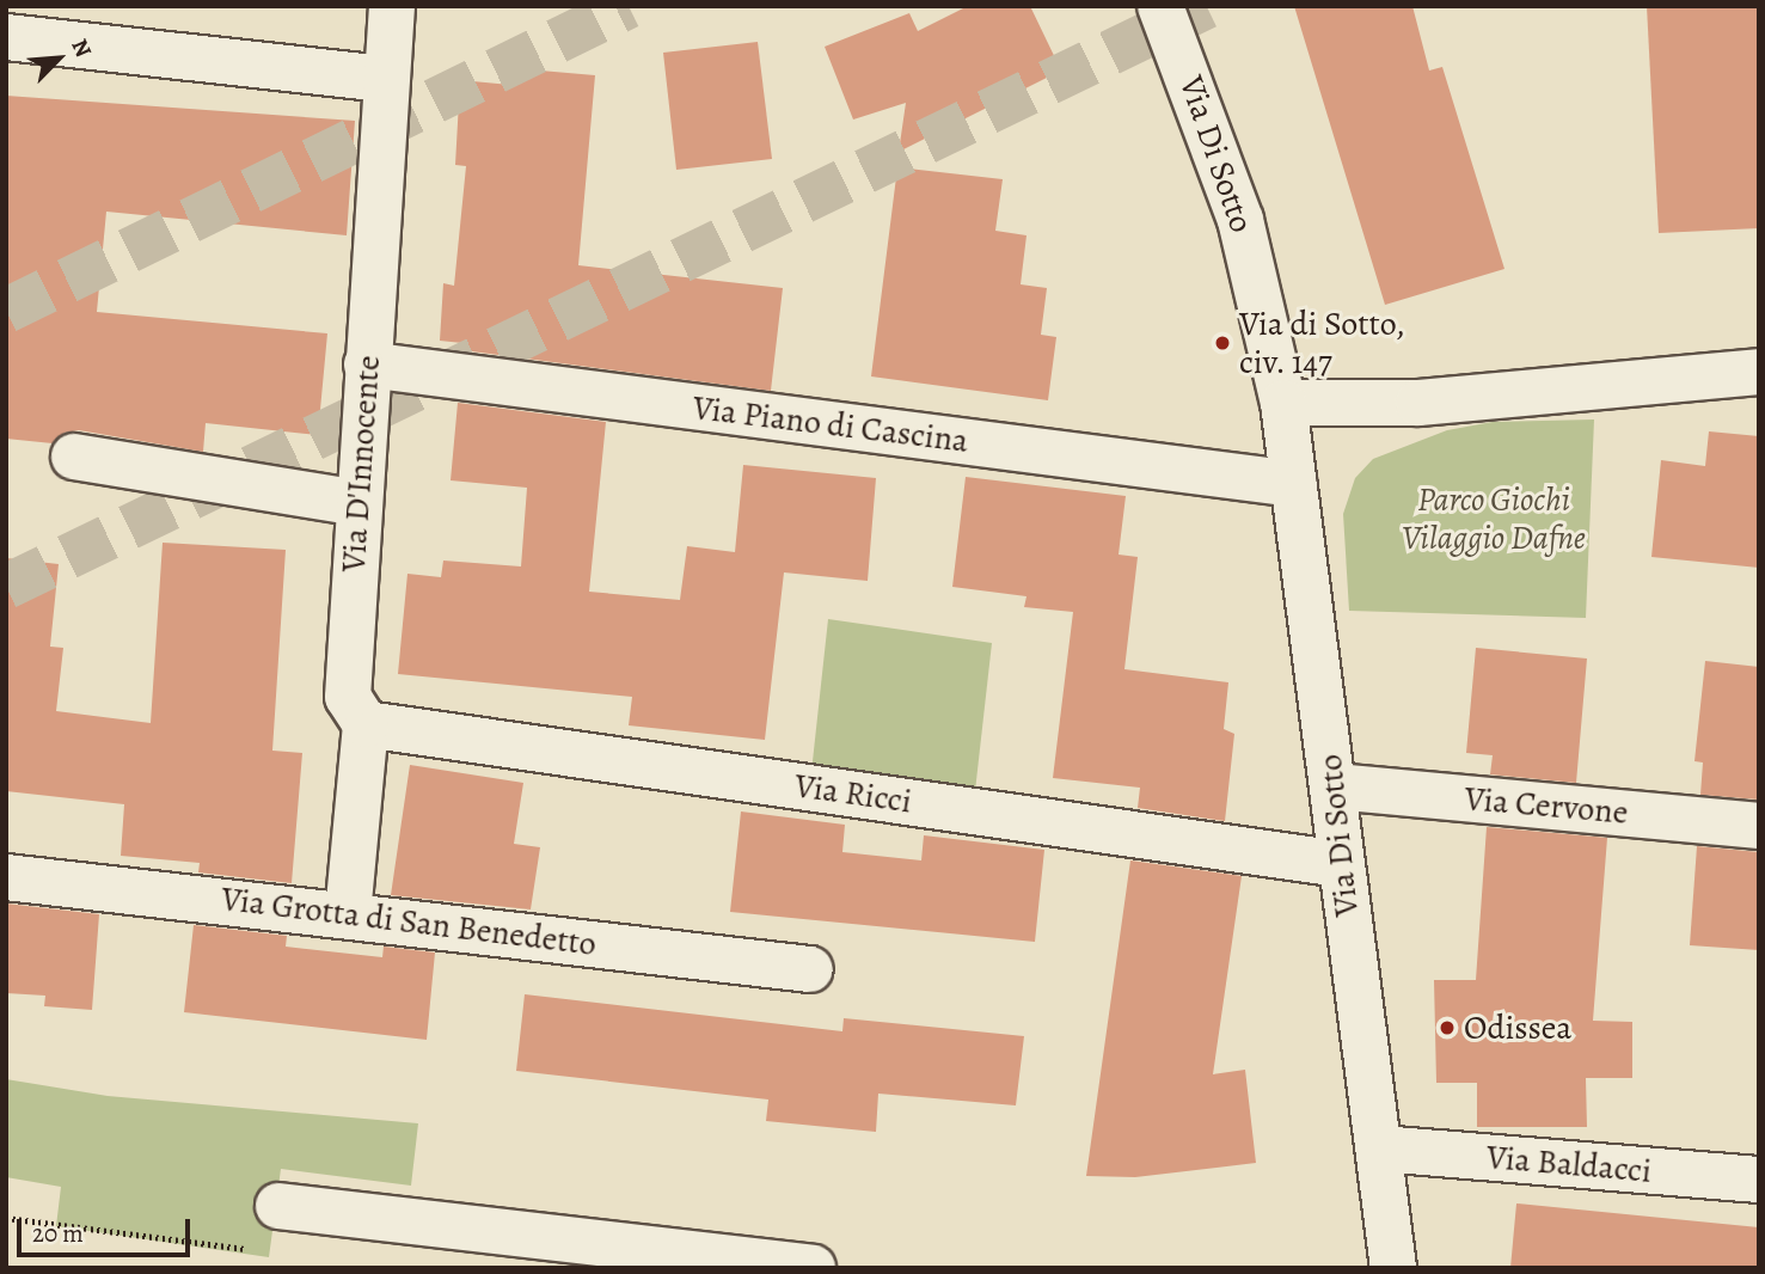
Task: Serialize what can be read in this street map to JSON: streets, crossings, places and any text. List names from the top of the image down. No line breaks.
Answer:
{"streets":{"street":["Via Di Sotto","Via Piano di Cascina","Via D'Innocente","Via Ricci","Via Cervone","Via Grotta di San Benedetto","Via Baldacci"]},"crossings":[["Via Di Sotto","Via Piano di Cascina"],["Via Di Sotto","Via Ricci"],["Via Di Sotto","Via Cervone"],["Via Di Sotto","Via Baldacci"],["Via Piano di Cascina","Via D'Innocente"],["Via D'Innocente","Via Ricci"]],"parks":["Parco Giochi Vilaggio Dafne"],"places":["Via di Sotto, civ. 147","Odissea"],"scale_bar":"20 m","north":"top right"}
